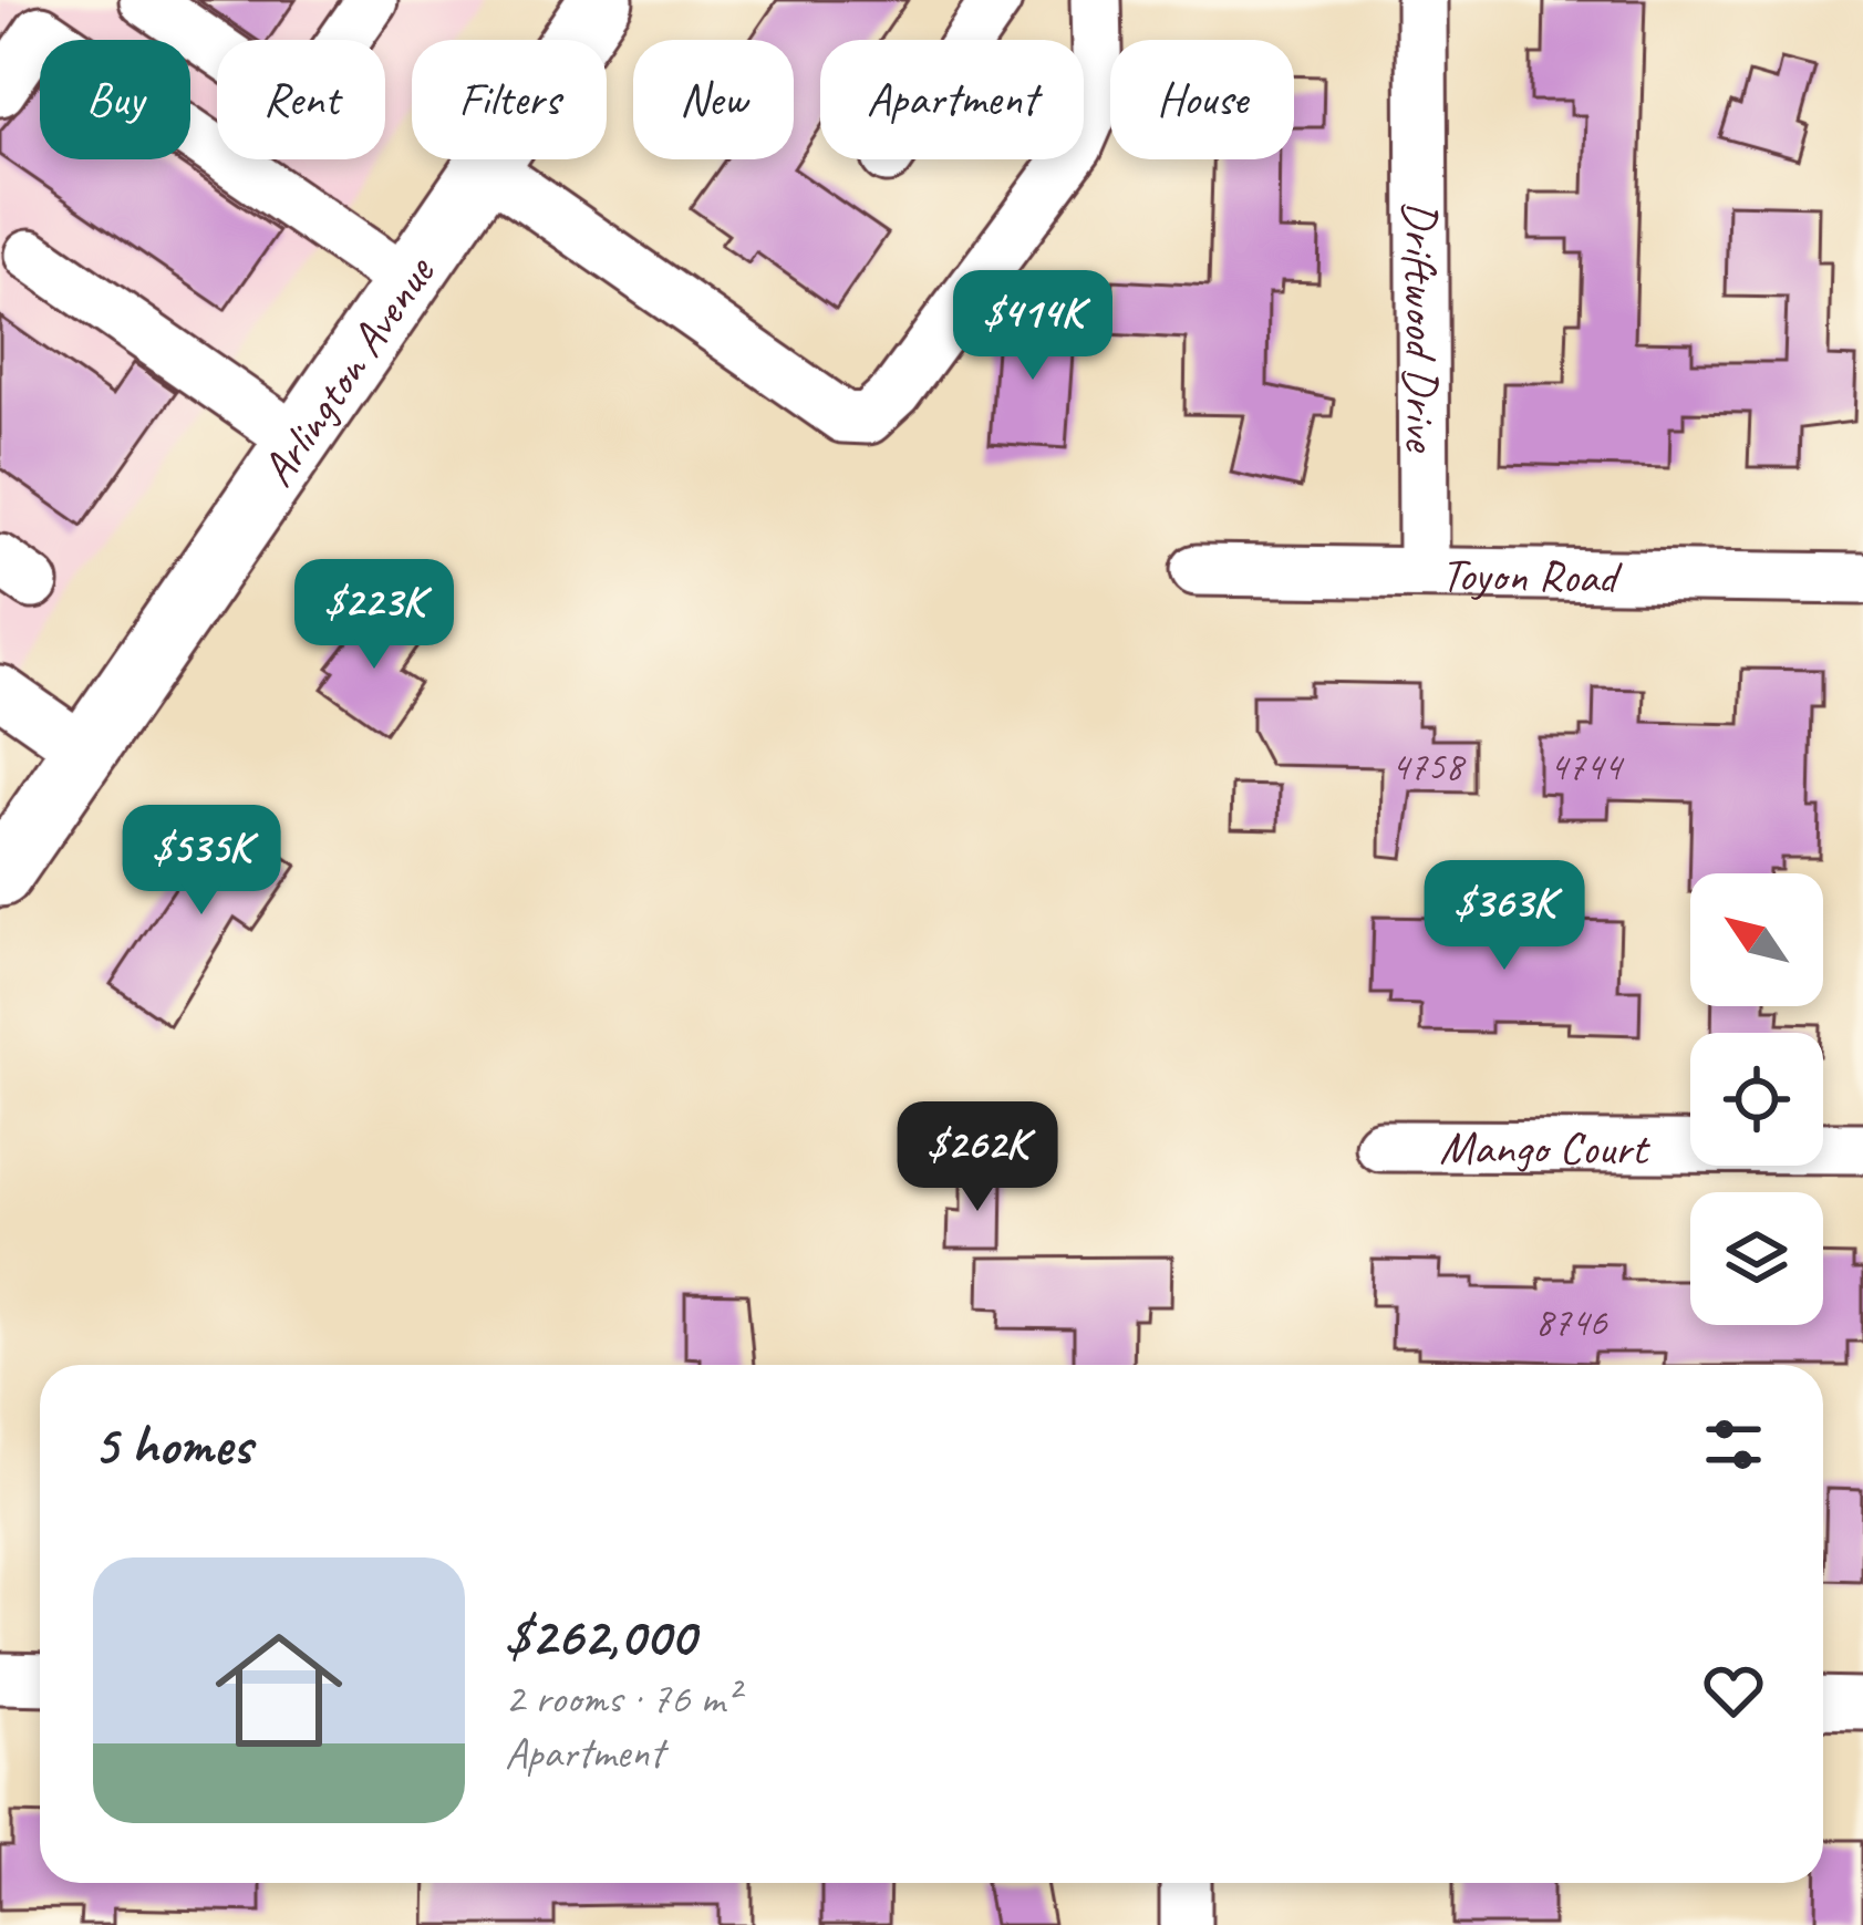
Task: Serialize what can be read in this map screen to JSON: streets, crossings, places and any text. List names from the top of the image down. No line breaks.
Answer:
{"streets":{"main road":["Arlington Avenue"],"street":["Driftwood Drive","Toyon Road","Mango Court"]},"crossings":[["Driftwood Drive","Toyon Road"]],"house_numbers":["4758","4744","8746"],"north":"top left","page":{"chip":["Buy","Rent","Filters","New","Apartment","House"],"price":["$414K","$223K","$535K","$363K","$262K"],"heading":"5 homes","list":[{"name":"$262,000","note":"2 rooms · 76 m² · Apartment"}]}}
